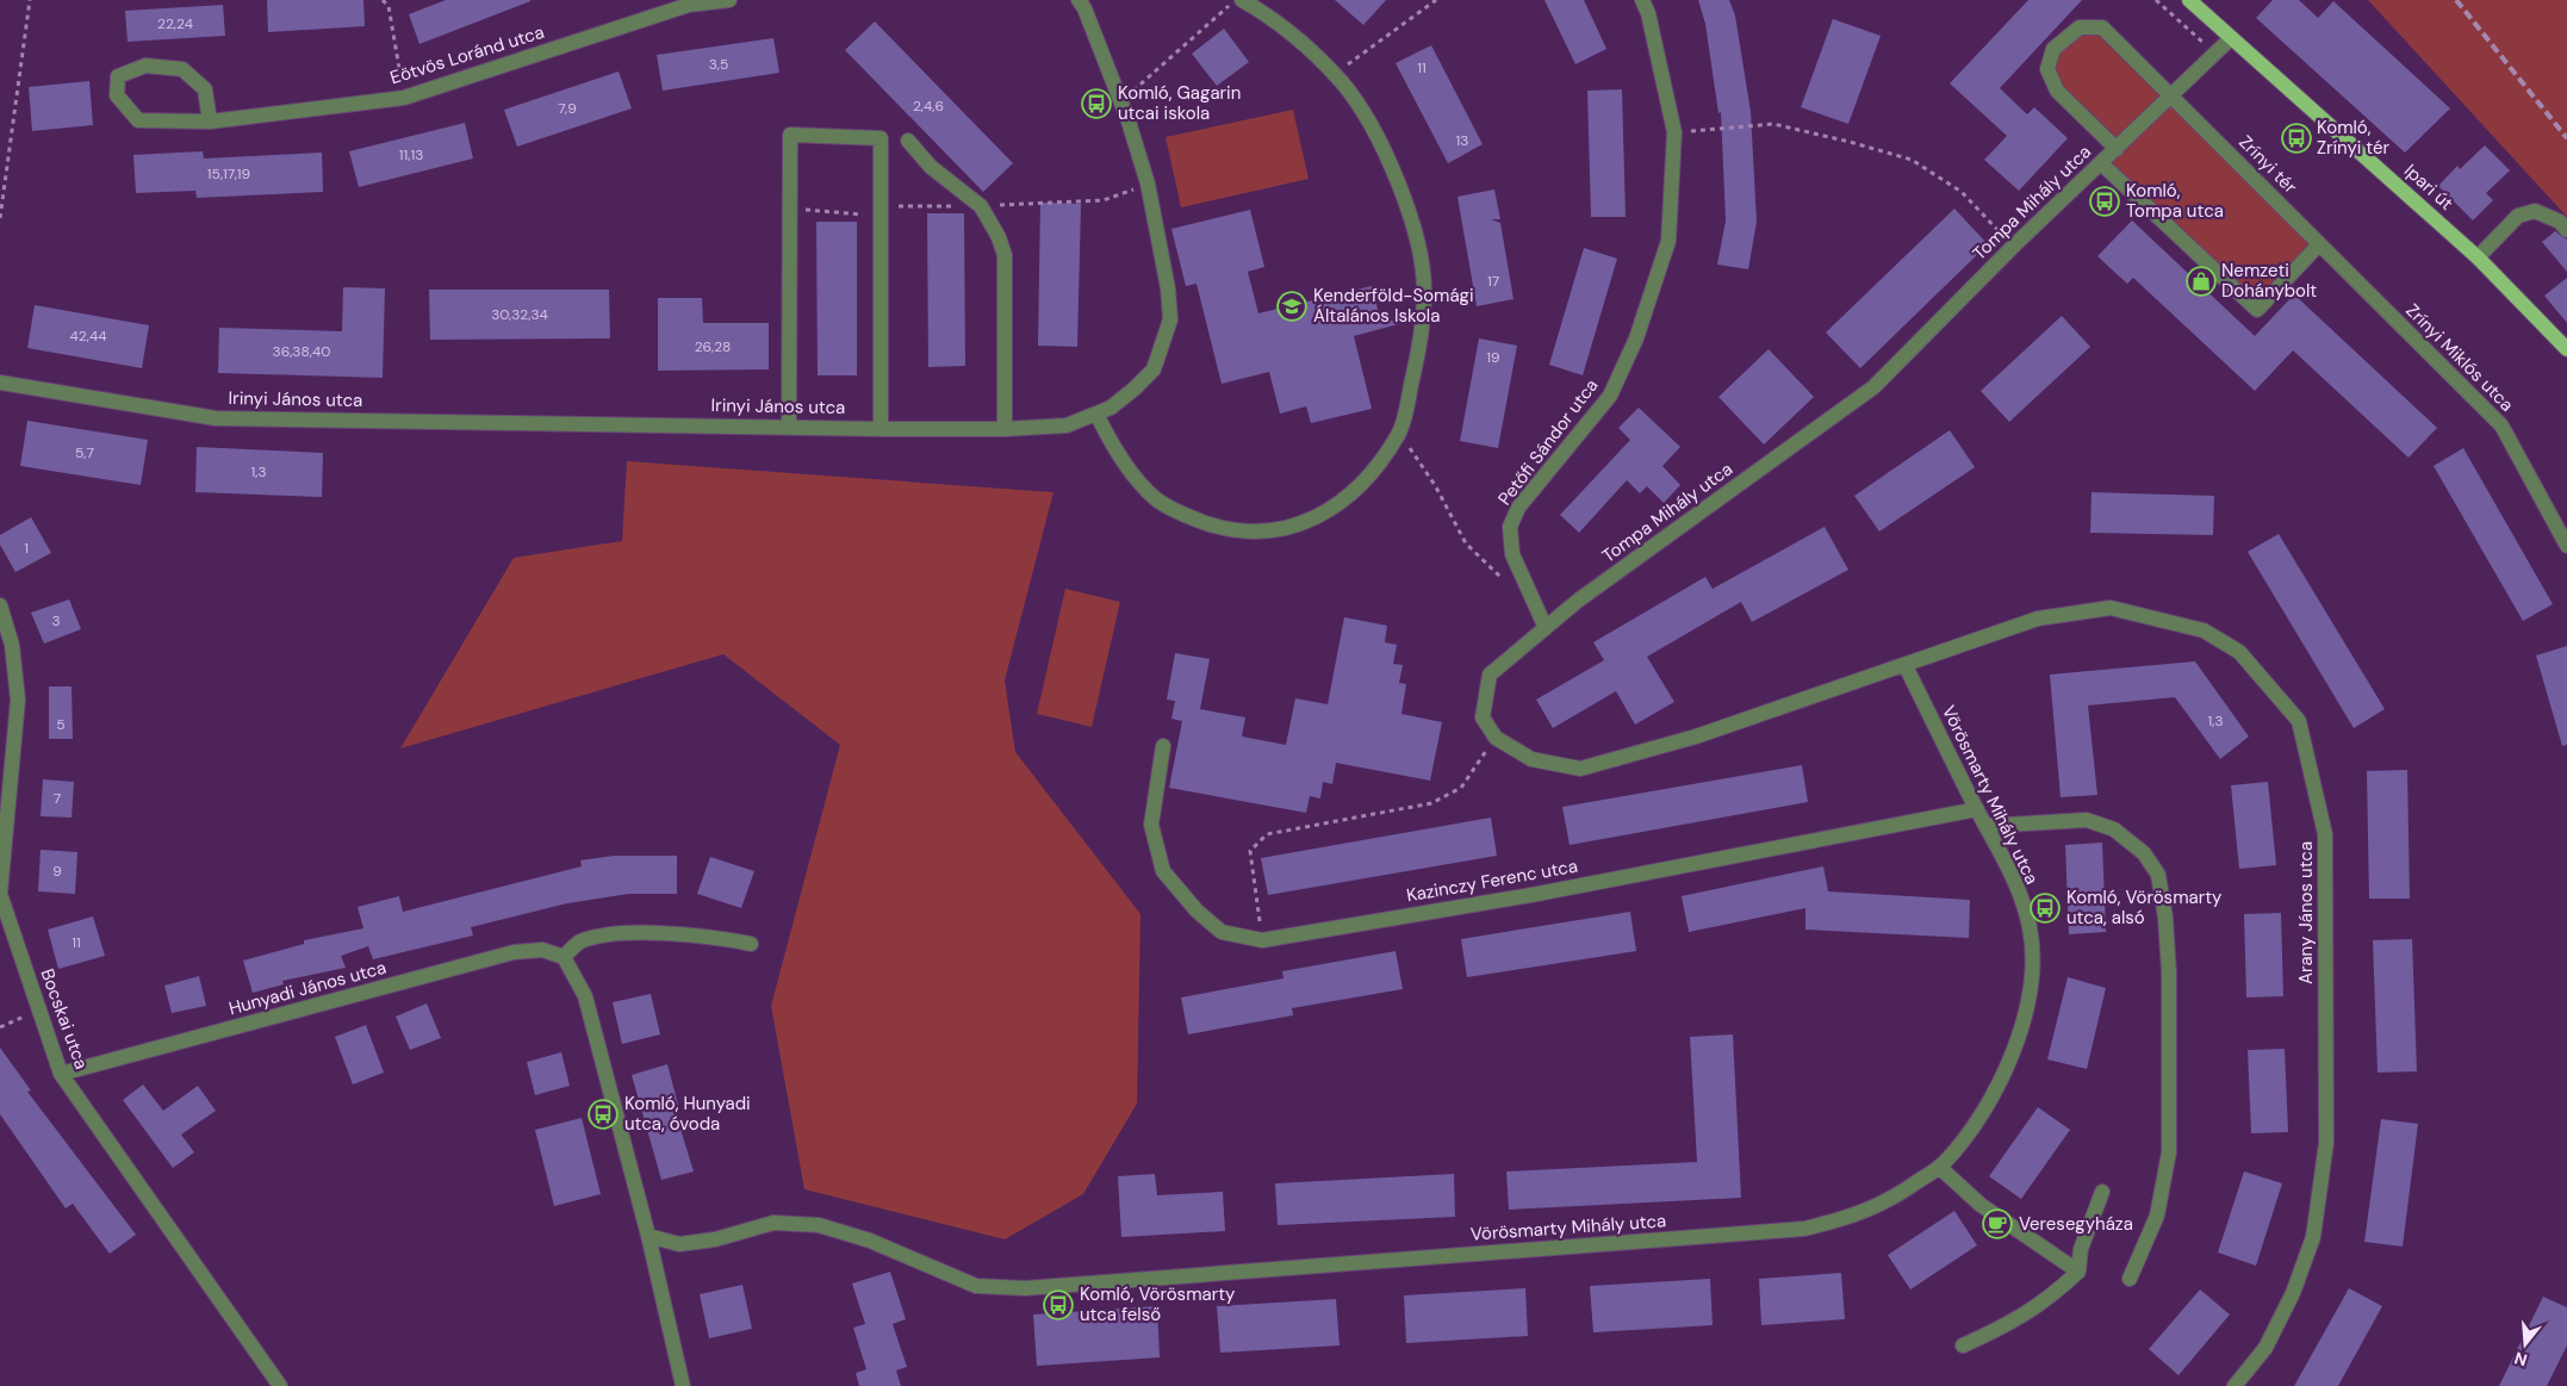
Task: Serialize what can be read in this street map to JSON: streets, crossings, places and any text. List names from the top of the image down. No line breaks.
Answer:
{"streets":{"main road":["Ipari út"],"street":["Eötvös Loránd utca","Zrínyi tér","Tompa Mihály utca","Zrínyi Miklós utca","Irinyi János utca","Petőfi Sándor utca","Vörösmarty Mihály utca","Kazinczy Ferenc utca","Arany János utca","Hunyadi János utca","Bocskai utca"]},"crossings":[["Zrínyi tér","Tompa Mihály utca"],["Zrínyi tér","Zrínyi Miklós utca"],["Ipari út","Tompa Mihály utca"],["Tompa Mihály utca","Petőfi Sándor utca"],["Vörösmarty Mihály utca","Kazinczy Ferenc utca"],["Vörösmarty Mihály utca","Arany János utca"],["Hunyadi János utca","Bocskai utca"]],"places":{"bus stop":["Komló, Gagarin utcai iskola","Komló, Zrínyi tér","Komló, Tompa utca","Komló, Vörösmarty utca, alsó","Komló, Hunyadi utca, óvoda","Komló, Vörösmarty utca felső"],"shop":["Nemzeti Dohánybolt"],"school or university":["Kenderföld-Somági Általános Iskola"],"cafe":["Veresegyháza"]},"house_numbers":["22,24","3,5","11","2,4,6","7,9","13","11,13","15,17,19","17","30,32,34","42,44","26,28","36,38,40","19","5,7","1,3","1","3","1,3","5","7","9","11"],"north":"bottom"}
